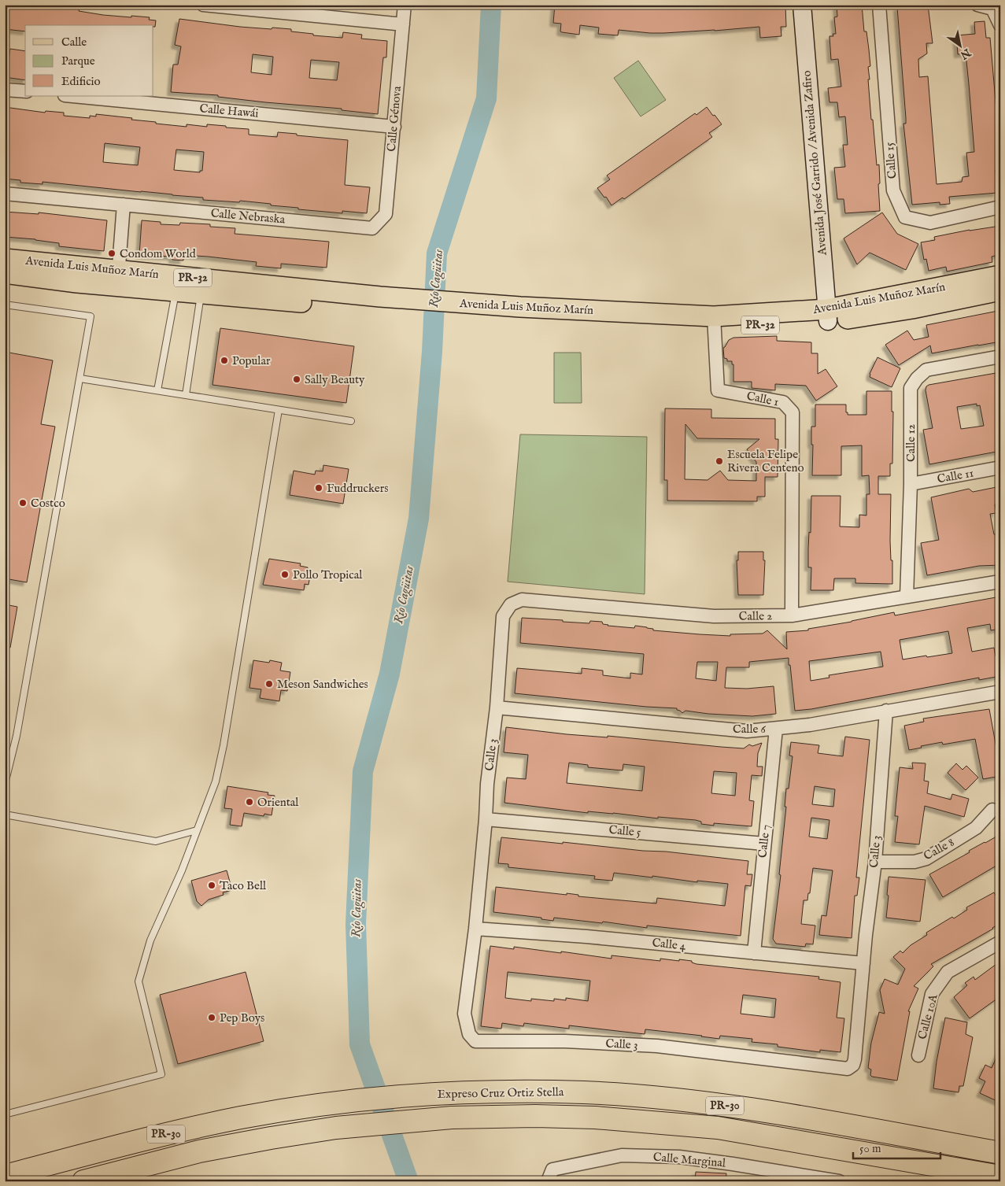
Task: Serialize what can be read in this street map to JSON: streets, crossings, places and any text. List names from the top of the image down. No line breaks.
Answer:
{"streets":{"highway":["Expreso Cruz Ortiz Stella","PR-30"],"main road":["Avenida Luis Muñoz Marín","PR-32"],"street":["Calle Hawái","Calle Génova","Calle 15","Avenida José Garrido / Avenida Zafiro","Calle Nebraska","Calle 1","Calle 12","Calle 11","Calle 2","Calle 6","Calle 3","Calle 5","Calle 7","Calle 8","Calle 4","Calle 10A","Calle Marginal"]},"crossings":[["Calle Hawái","Calle Génova"],["Calle Génova","Calle Nebraska"],["Avenida José Garrido / Avenida Zafiro","Avenida Luis Muñoz Marín"],["Avenida Luis Muñoz Marín","Calle 1"],["Calle 1","Calle 2"],["Calle 12","Calle 11"],["Calle 12","Calle 2"],["Calle 2","Calle 3"],["Calle 6","Calle 3"],["Calle 6","Calle 7"],["Calle 3","Calle 5"],["Calle 3","Calle 8"],["Calle 3","Calle 4"],["Calle 5","Calle 7"],["Calle 7","Calle 4"]],"water":["Río Cagüitas"],"places":["Condom World","Popular","Sally Beauty","Escuela Felipe Rivera Centeno","Fuddruckers","Costco","Pollo Tropical","Meson Sandwiches","Oriental","Taco Bell","Pep Boys"],"legend":["Calle","Parque","Edificio"],"scale_bar":"50 m","north":"bottom right"}
